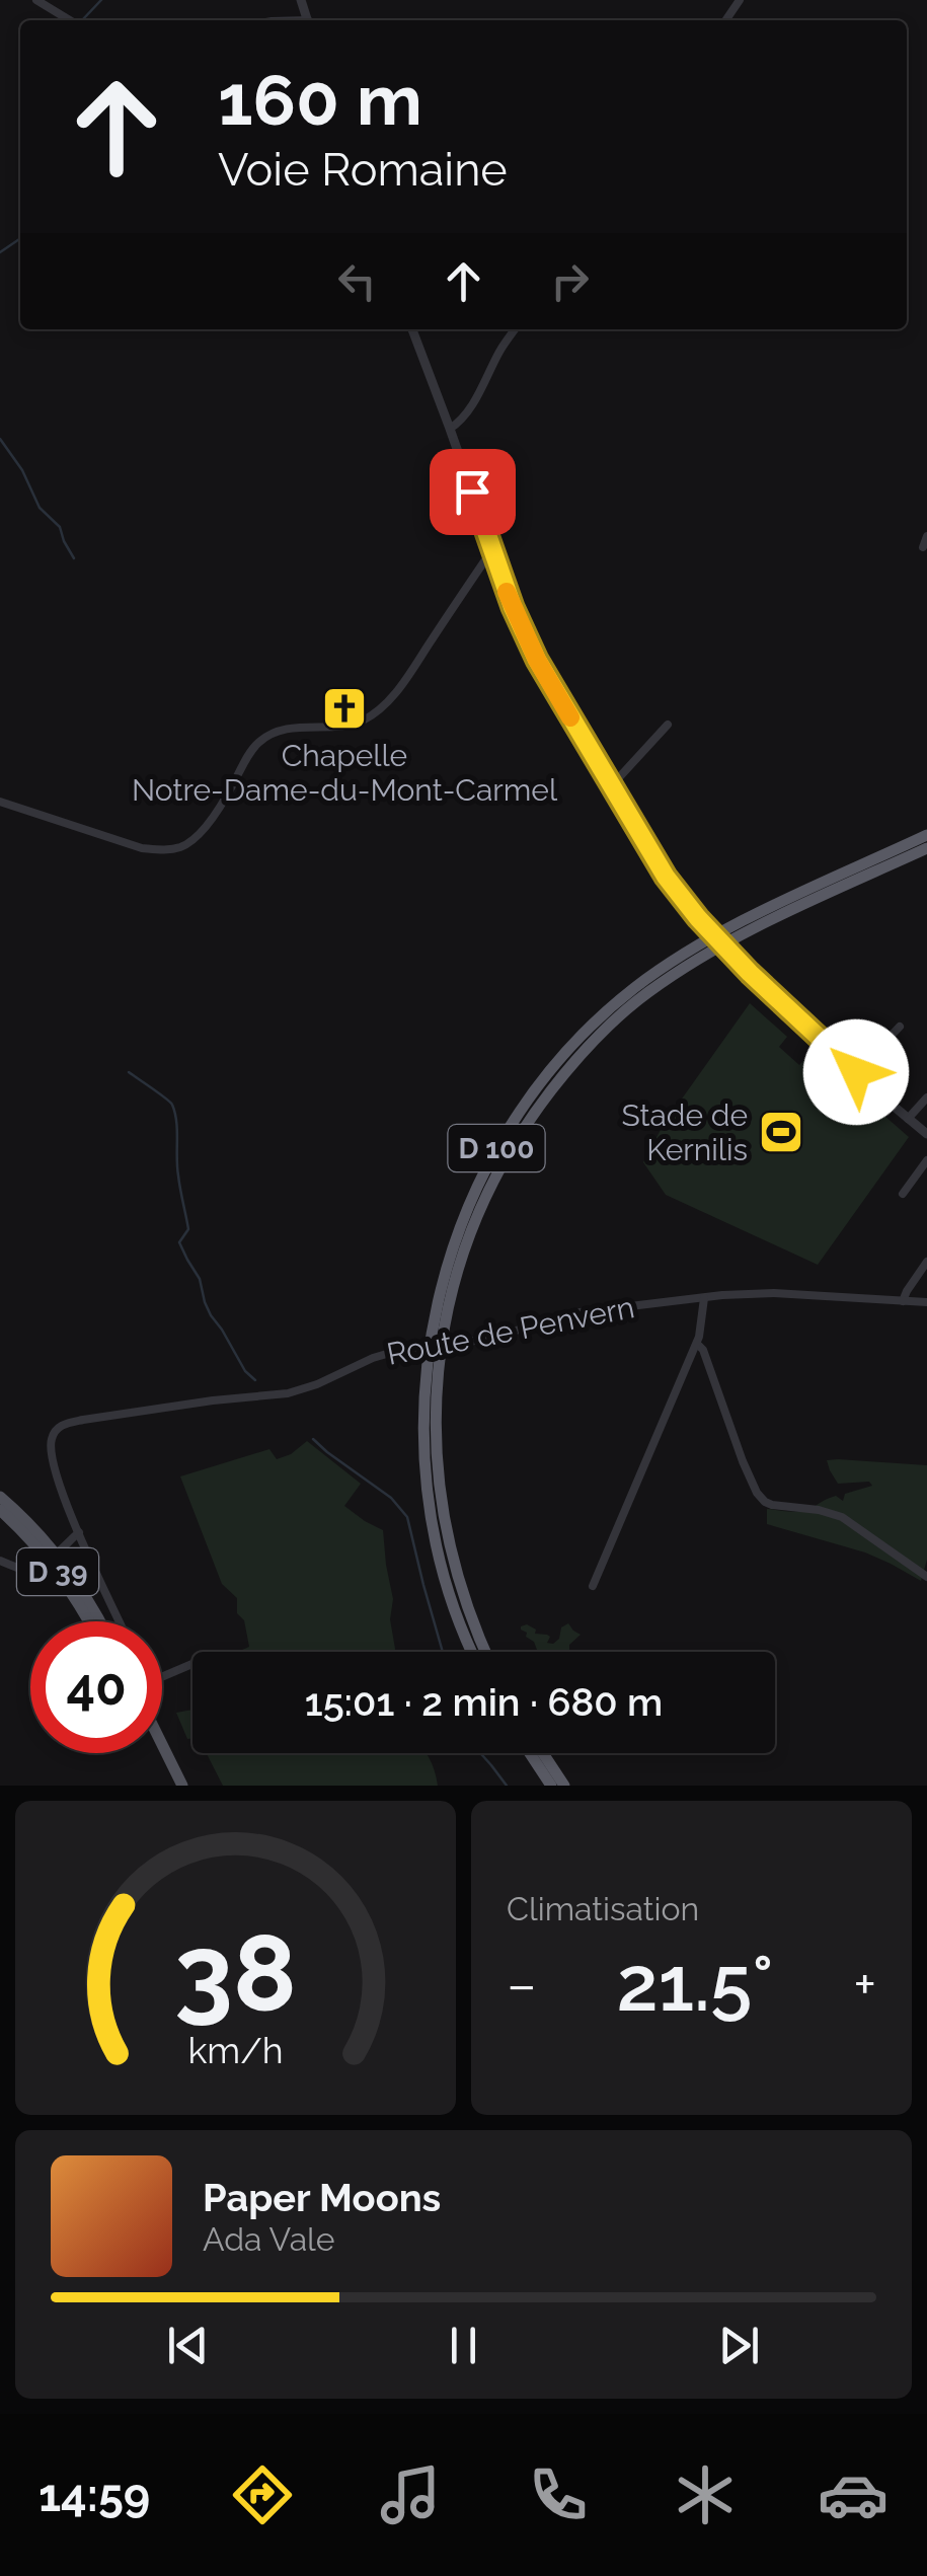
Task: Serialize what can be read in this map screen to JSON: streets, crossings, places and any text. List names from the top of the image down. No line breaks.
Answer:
{"streets":{"highway":["D 100"],"main road":["D 39"],"street":["Route de Penvern"]},"places":{"church":["Chapelle Notre-Dame-du-Mont-Carmel"],"sports":["Stade de Kernilis"]},"page":{"turn":["160 m","Voie Romaine"],"limit":"40","trip":"15:01 · 2 min · 680 m","tile":"Climatisation","heat":["−","21.5°","+"],"song":["Paper Moons","Ada Vale"],"tabs":"14:59","gauge":["38","km/h"]}}
